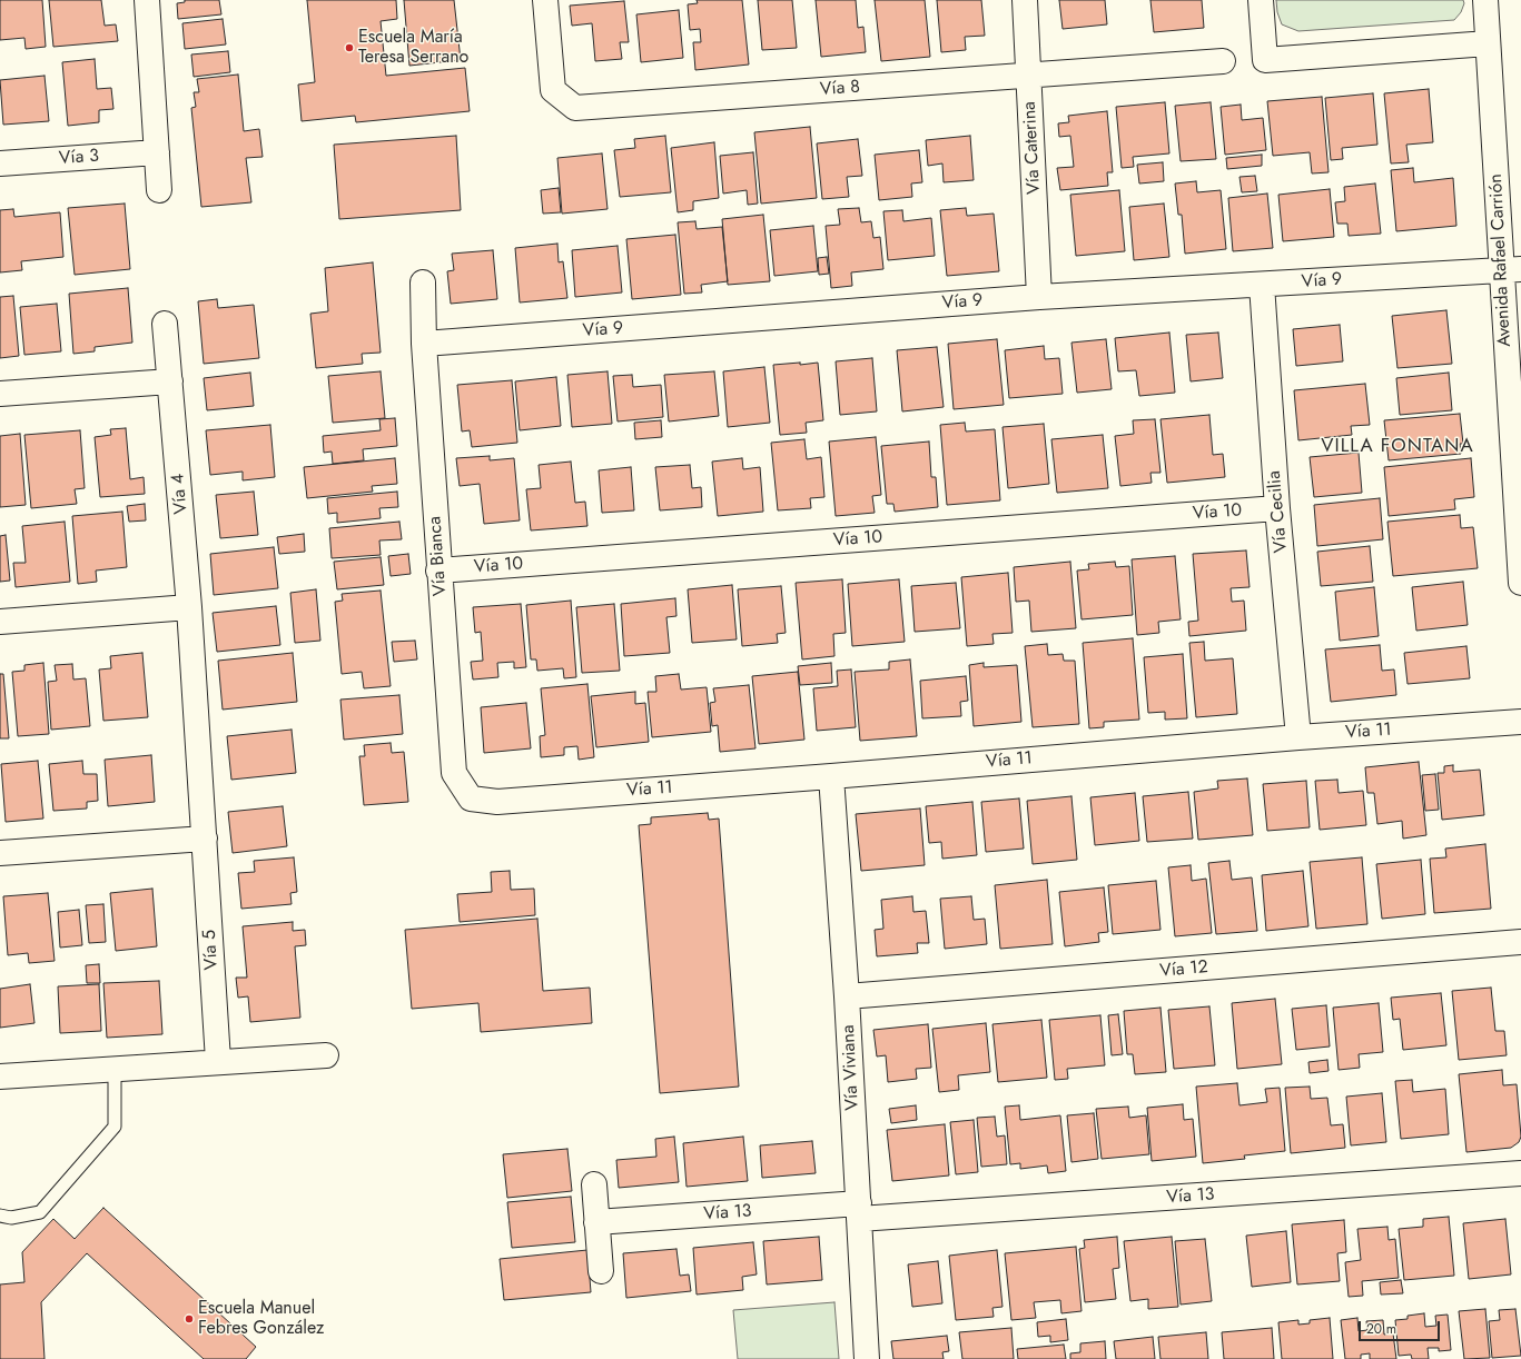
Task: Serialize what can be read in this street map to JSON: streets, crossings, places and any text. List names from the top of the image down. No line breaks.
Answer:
{"streets":{"street":["Vía 8","Vía Caterina","Vía 3","Avenida Rafael Carrión","Vía 9","Vía 4","Vía Cecilia","Vía 10","Vía Bianca","Vía 11","Vía 5","Vía 12","Vía Viviana","Vía 13"]},"crossings":[["Vía 8","Vía Caterina"],["Vía Caterina","Vía 9"],["Avenida Rafael Carrión","Vía 9"],["Vía 9","Vía Cecilia"],["Vía 9","Vía Bianca"],["Vía 4","Vía 5"],["Vía Cecilia","Vía 10"],["Vía Cecilia","Vía 11"],["Vía 10","Vía Bianca"],["Vía Bianca","Vía 11"],["Vía 11","Vía Viviana"],["Vía 12","Vía Viviana"],["Vía Viviana","Vía 13"]],"districts":["VILLA FONTANA"],"places":["Escuela María Teresa Serrano","Escuela Manuel Febres González"],"scale_bar":"20 m"}
